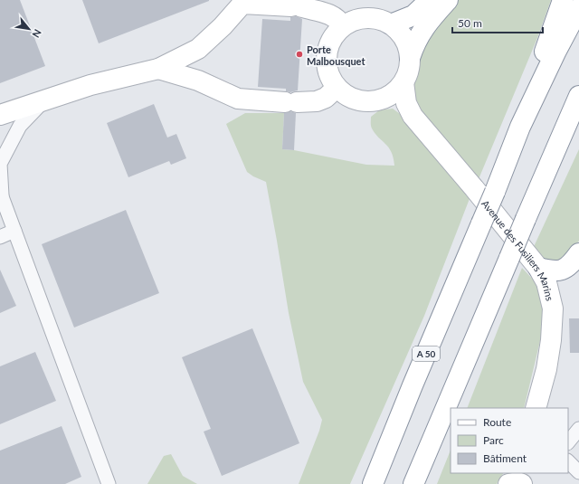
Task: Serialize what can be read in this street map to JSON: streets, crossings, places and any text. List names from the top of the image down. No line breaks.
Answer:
{"streets":{"main road":["Avenue des Fusiliers Marins","A 50"]},"places":["Porte Malbousquet"],"legend":["Route","Parc","Bâtiment"],"scale_bar":"50 m","north":"bottom right"}
